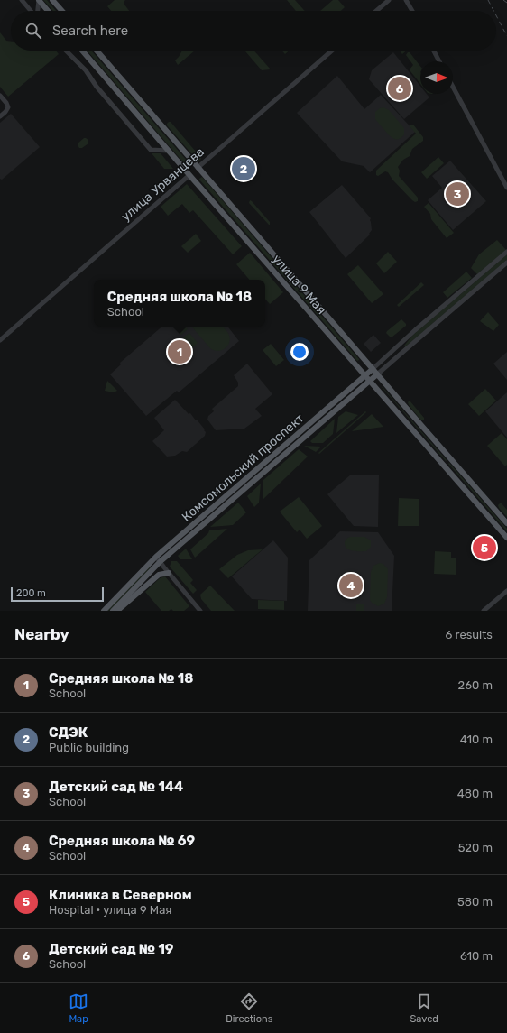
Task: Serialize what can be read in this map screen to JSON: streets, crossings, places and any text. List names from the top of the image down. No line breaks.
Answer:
{"streets":{"main road":["улица Урванцева","улица 9 Мая","Комсомольский проспект"]},"crossings":[["улица Урванцева","улица 9 Мая"],["улица 9 Мая","Комсомольский проспект"]],"scale_bar":"200 m","north":"right","page":{"search":"Search here","pins":["6","2","3","1","5","4"],"popup":["Средняя школа № 18","School"],"scale":"200 m","heading":["Nearby","6 results"],"list":[{"mark":"1","name":"Средняя школа № 18","note":"School","value":"260 m"},{"mark":"2","name":"СДЭК","note":"Public building","value":"410 m"},{"mark":"3","name":"Детский сад № 144","note":"School","value":"480 m"},{"mark":"4","name":"Средняя школа № 69","note":"School","value":"520 m"},{"mark":"5","name":"Клиника в Северном","note":"Hospital · улица 9 Мая","value":"580 m"},{"mark":"6","name":"Детский сад № 19","note":"School","value":"610 m"}],"nav":["Map","Directions","Saved"]}}
